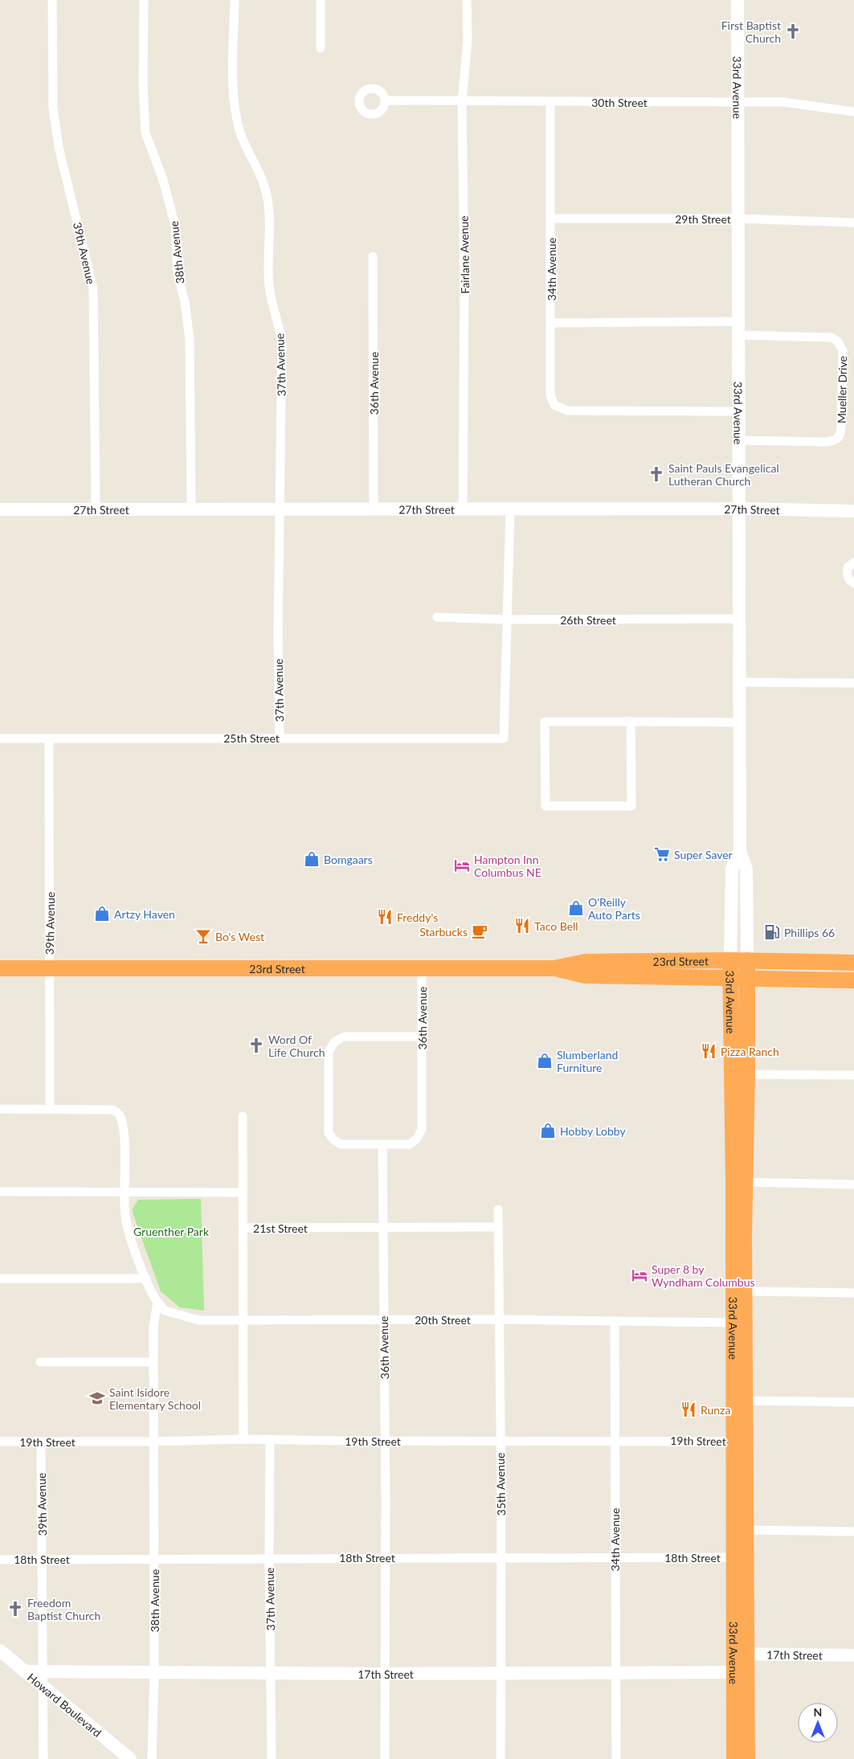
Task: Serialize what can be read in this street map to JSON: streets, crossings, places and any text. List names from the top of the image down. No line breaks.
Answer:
{"streets":{"highway":["33rd Avenue","23rd Street"],"street":["30th Street","29th Street","38th Avenue","39th Avenue","Fairlane Avenue","34th Avenue","37th Avenue","36th Avenue","Mueller Drive","27th Street","26th Street","25th Street","21st Street","20th Street","19th Street","35th Avenue","18th Street","17th Street","Howard Boulevard"]},"crossings":[["33rd Avenue","30th Street"],["33rd Avenue","29th Street"],["33rd Avenue","34th Avenue"],["33rd Avenue","Mueller Drive"],["33rd Avenue","27th Street"],["33rd Avenue","26th Street"],["33rd Avenue","23rd Street"],["33rd Avenue","20th Street"],["33rd Avenue","19th Street"],["33rd Avenue","18th Street"],["33rd Avenue","17th Street"],["30th Street","Fairlane Avenue"],["30th Street","34th Avenue"],["29th Street","34th Avenue"],["38th Avenue","27th Street"],["38th Avenue","20th Street"],["38th Avenue","19th Street"],["38th Avenue","18th Street"],["38th Avenue","17th Street"],["39th Avenue","27th Street"],["39th Avenue","25th Street"],["39th Avenue","23rd Street"],["39th Avenue","19th Street"],["39th Avenue","18th Street"],["39th Avenue","17th Street"],["39th Avenue","Howard Boulevard"],["Fairlane Avenue","27th Street"],["34th Avenue","20th Street"],["34th Avenue","19th Street"],["34th Avenue","18th Street"],["34th Avenue","17th Street"],["37th Avenue","27th Street"],["37th Avenue","25th Street"],["37th Avenue","19th Street"],["37th Avenue","18th Street"],["37th Avenue","17th Street"],["36th Avenue","27th Street"],["36th Avenue","23rd Street"],["36th Avenue","21st Street"],["36th Avenue","20th Street"],["36th Avenue","19th Street"],["36th Avenue","18th Street"],["36th Avenue","17th Street"],["26th Street","25th Street"],["21st Street","35th Avenue"],["20th Street","35th Avenue"],["19th Street","35th Avenue"],["35th Avenue","18th Street"],["35th Avenue","17th Street"],["17th Street","Howard Boulevard"]],"parks":["Gruenther Park"],"places":{"church":["First Baptist Church","Saint Pauls Evangelical Lutheran Church","Word Of Life Church","Freedom Baptist Church"],"supermarket":["Super Saver"],"shop":["Bomgaars","O'Reilly Auto Parts","Artzy Haven","Slumberland Furniture","Hobby Lobby"],"hotel":["Hampton Inn Columbus NE","Super 8 by Wyndham Columbus"],"restaurant":["Freddy's","Taco Bell","Pizza Ranch","Runza"],"cafe":["Starbucks"],"fuel station":["Phillips 66"],"bar":["Bo's West"],"school or university":["Saint Isidore Elementary School"]},"north":"top"}
